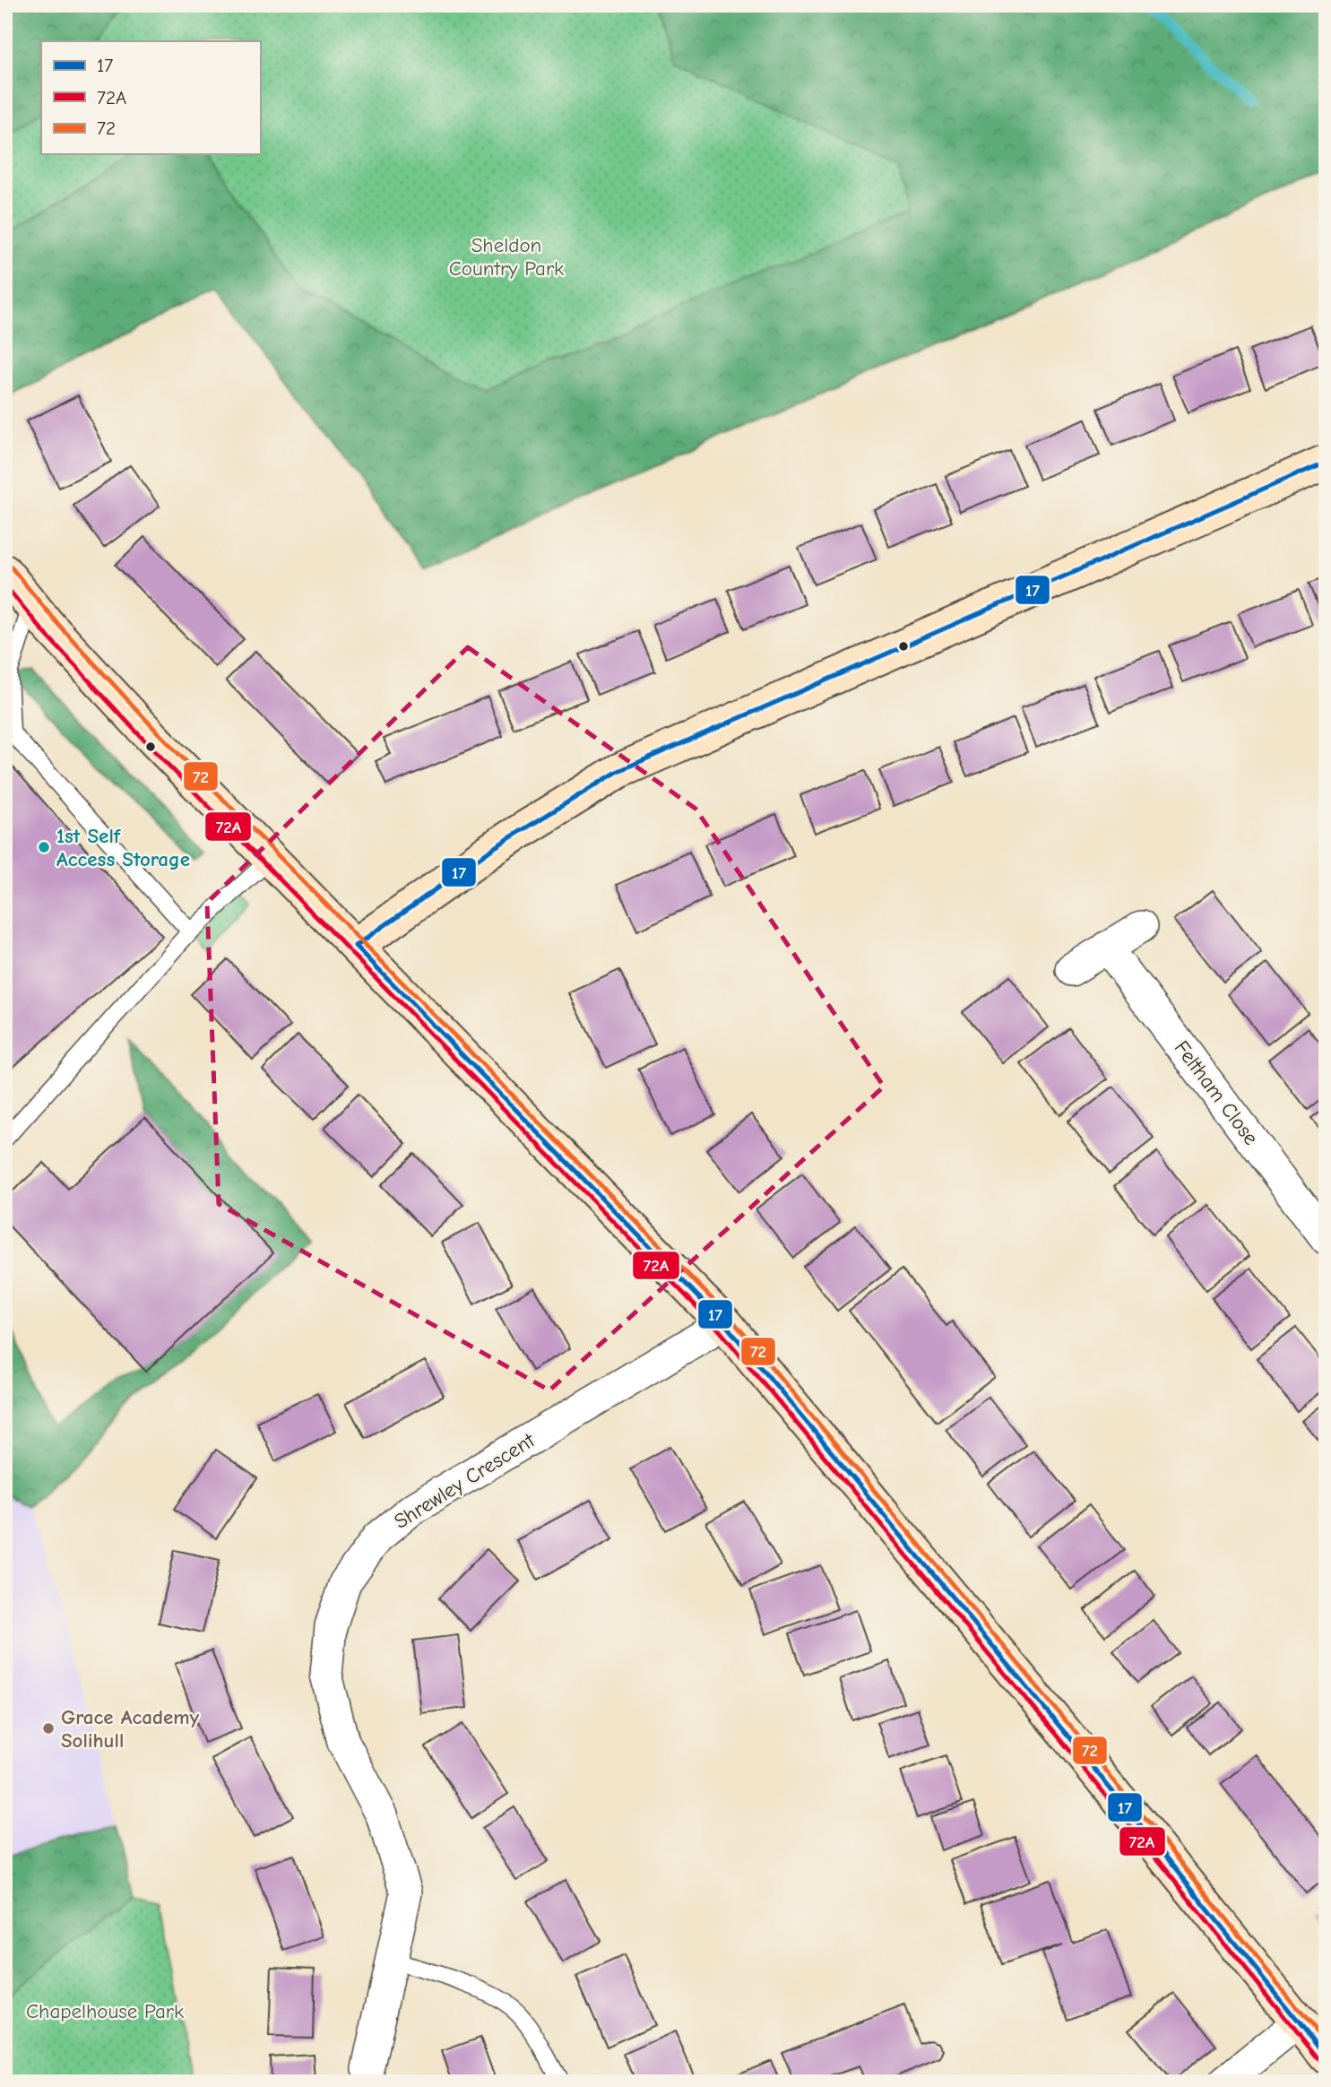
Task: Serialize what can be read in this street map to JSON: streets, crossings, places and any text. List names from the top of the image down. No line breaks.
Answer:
{"streets":{"street":["Feltham Close","Shrewley Crescent"]},"parks":["Sheldon Country Park","Chapelhouse Park"],"places":["1st Self Access Storage","Grace Academy Solihull"],"lines":["transit line 17","transit line 72","transit line 72A"],"legend":["17","72A","72"]}
